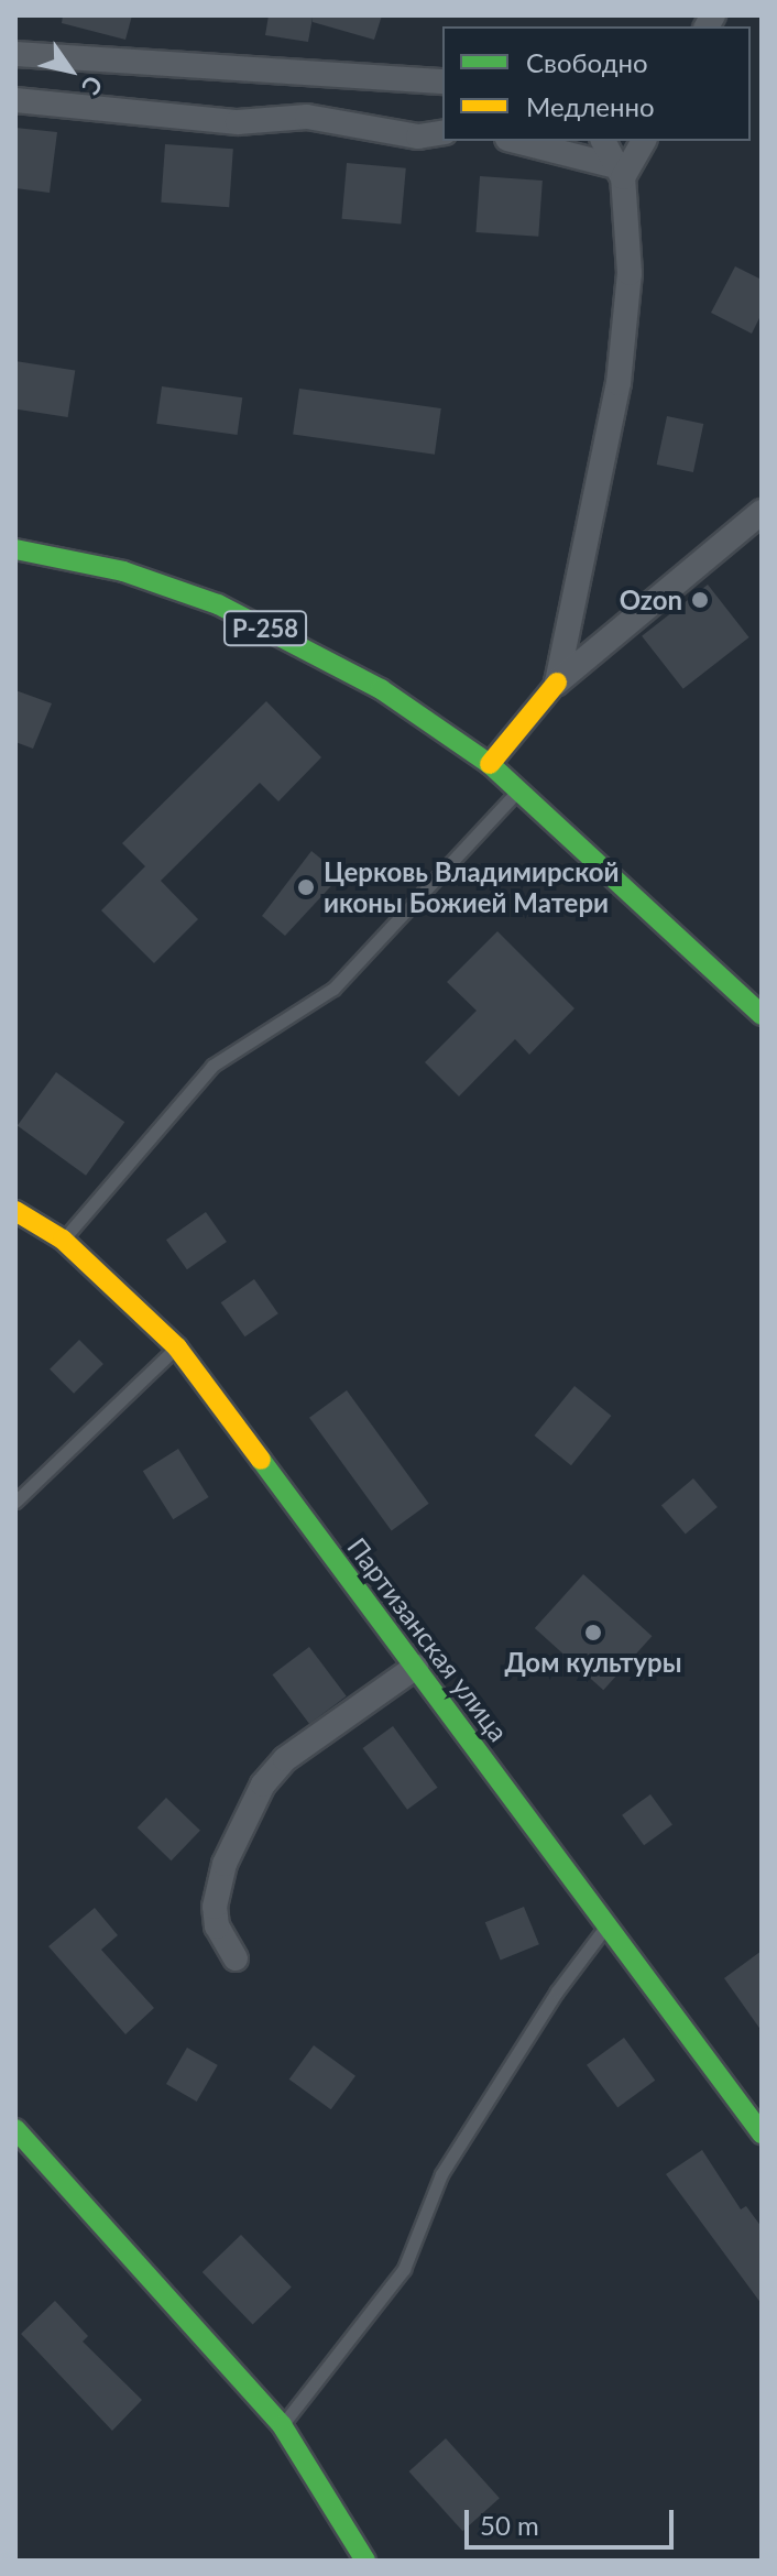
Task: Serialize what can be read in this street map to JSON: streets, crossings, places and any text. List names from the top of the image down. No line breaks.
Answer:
{"streets":{"main road":["Р-258","Партизанская улица"]},"places":["Ozon","Церковь Владимирской иконы Божией Матери","Дом культуры"],"legend":["Свободно","Медленно"],"scale_bar":"50 m","north":"bottom right"}
